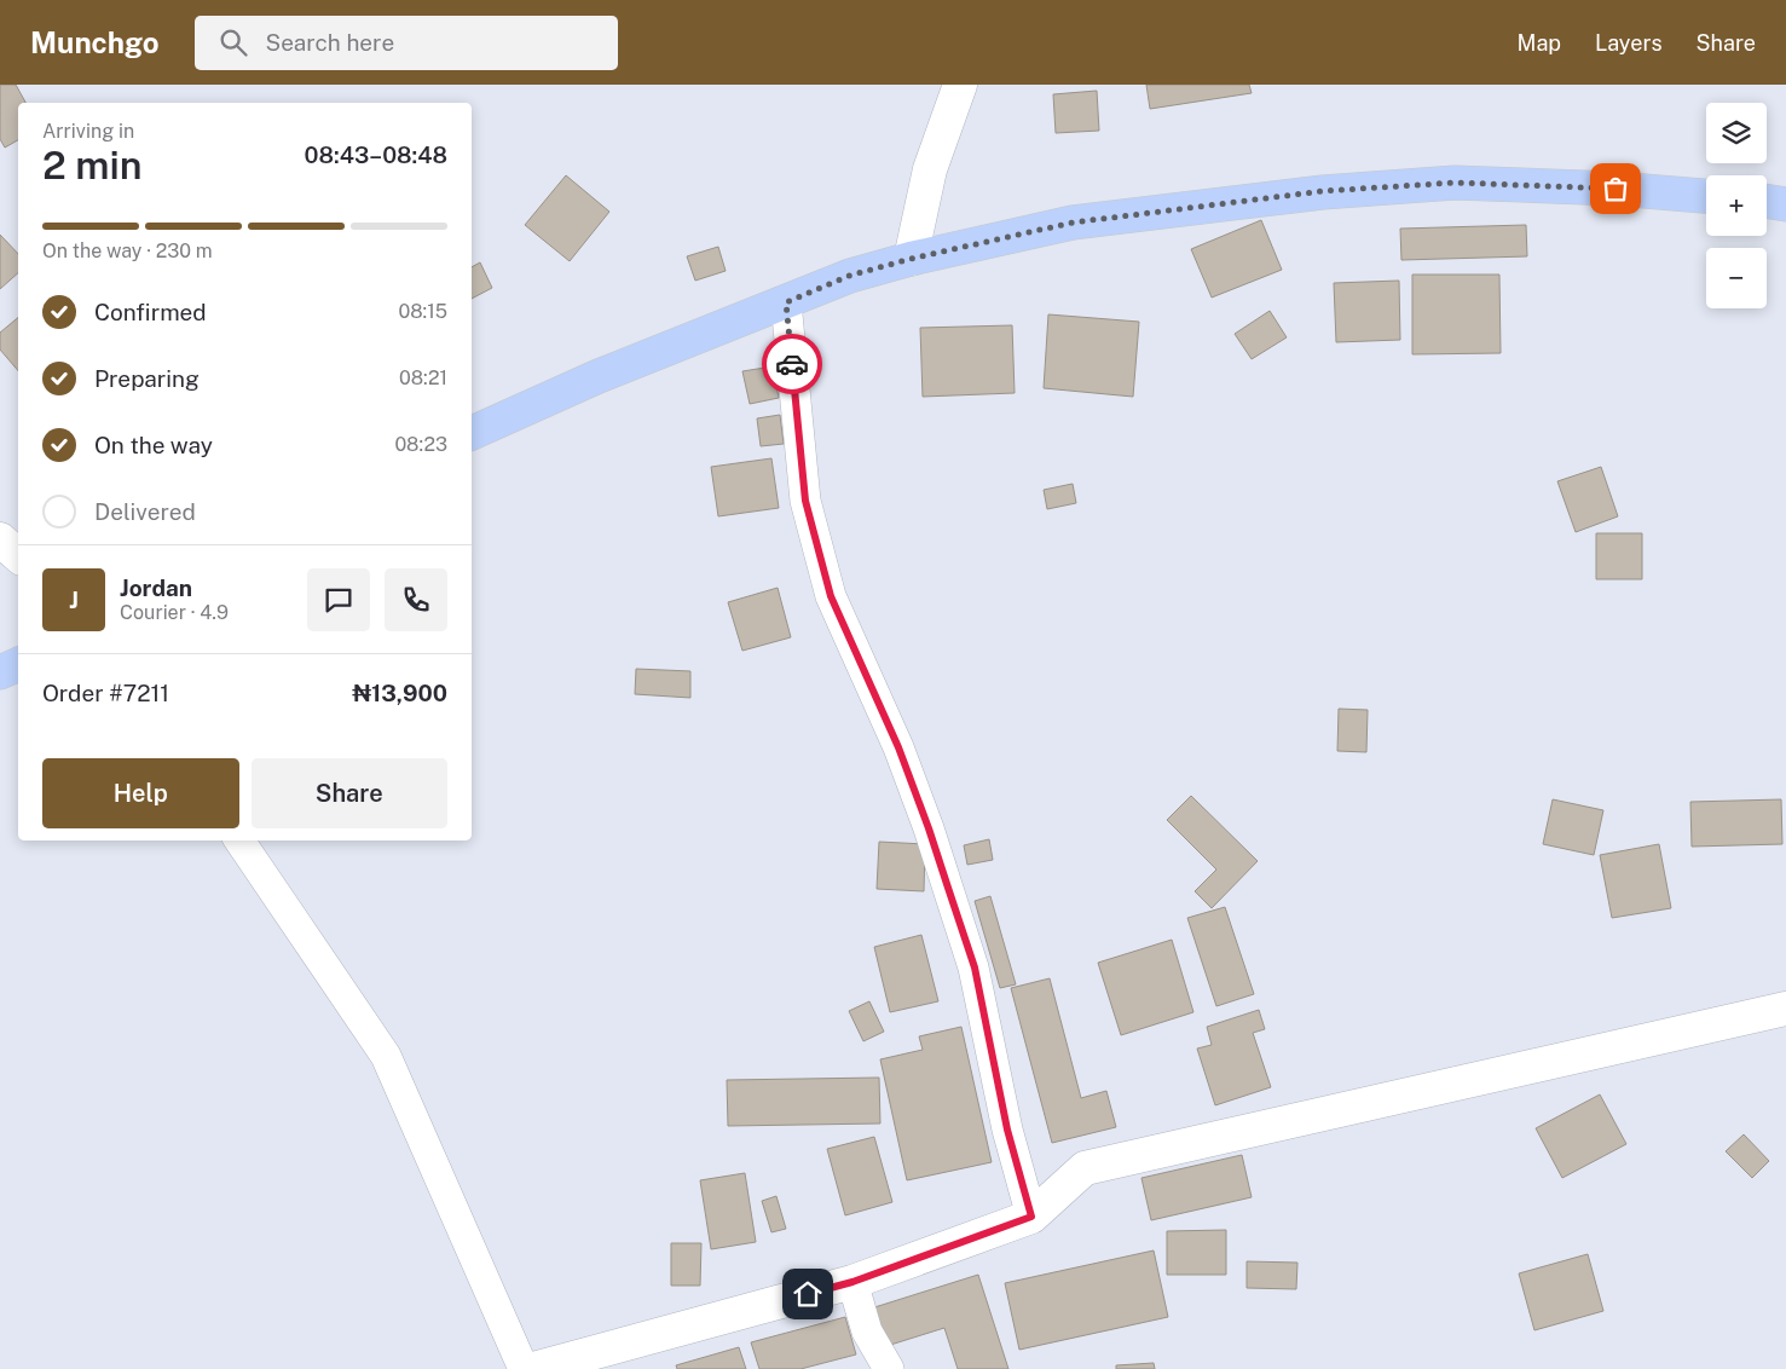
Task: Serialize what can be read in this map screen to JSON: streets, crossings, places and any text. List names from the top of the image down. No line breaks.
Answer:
{"page":{"header":"Munchgo","search":"Search here","nav":["Map","Layers","Share"],"map_buttons":["+","−"],"heading":["2 min","Arriving in","08:43–08:48"],"panel":["Jordan","Courier · 4.9","Order #7211","₦13,900"],"bar":"On the way · 230 m","list":[["Confirmed","08:15"],["Preparing","08:21"],["On the way","08:23"],"Delivered"],"round":"J","buttons":["Help","Share"]}}
